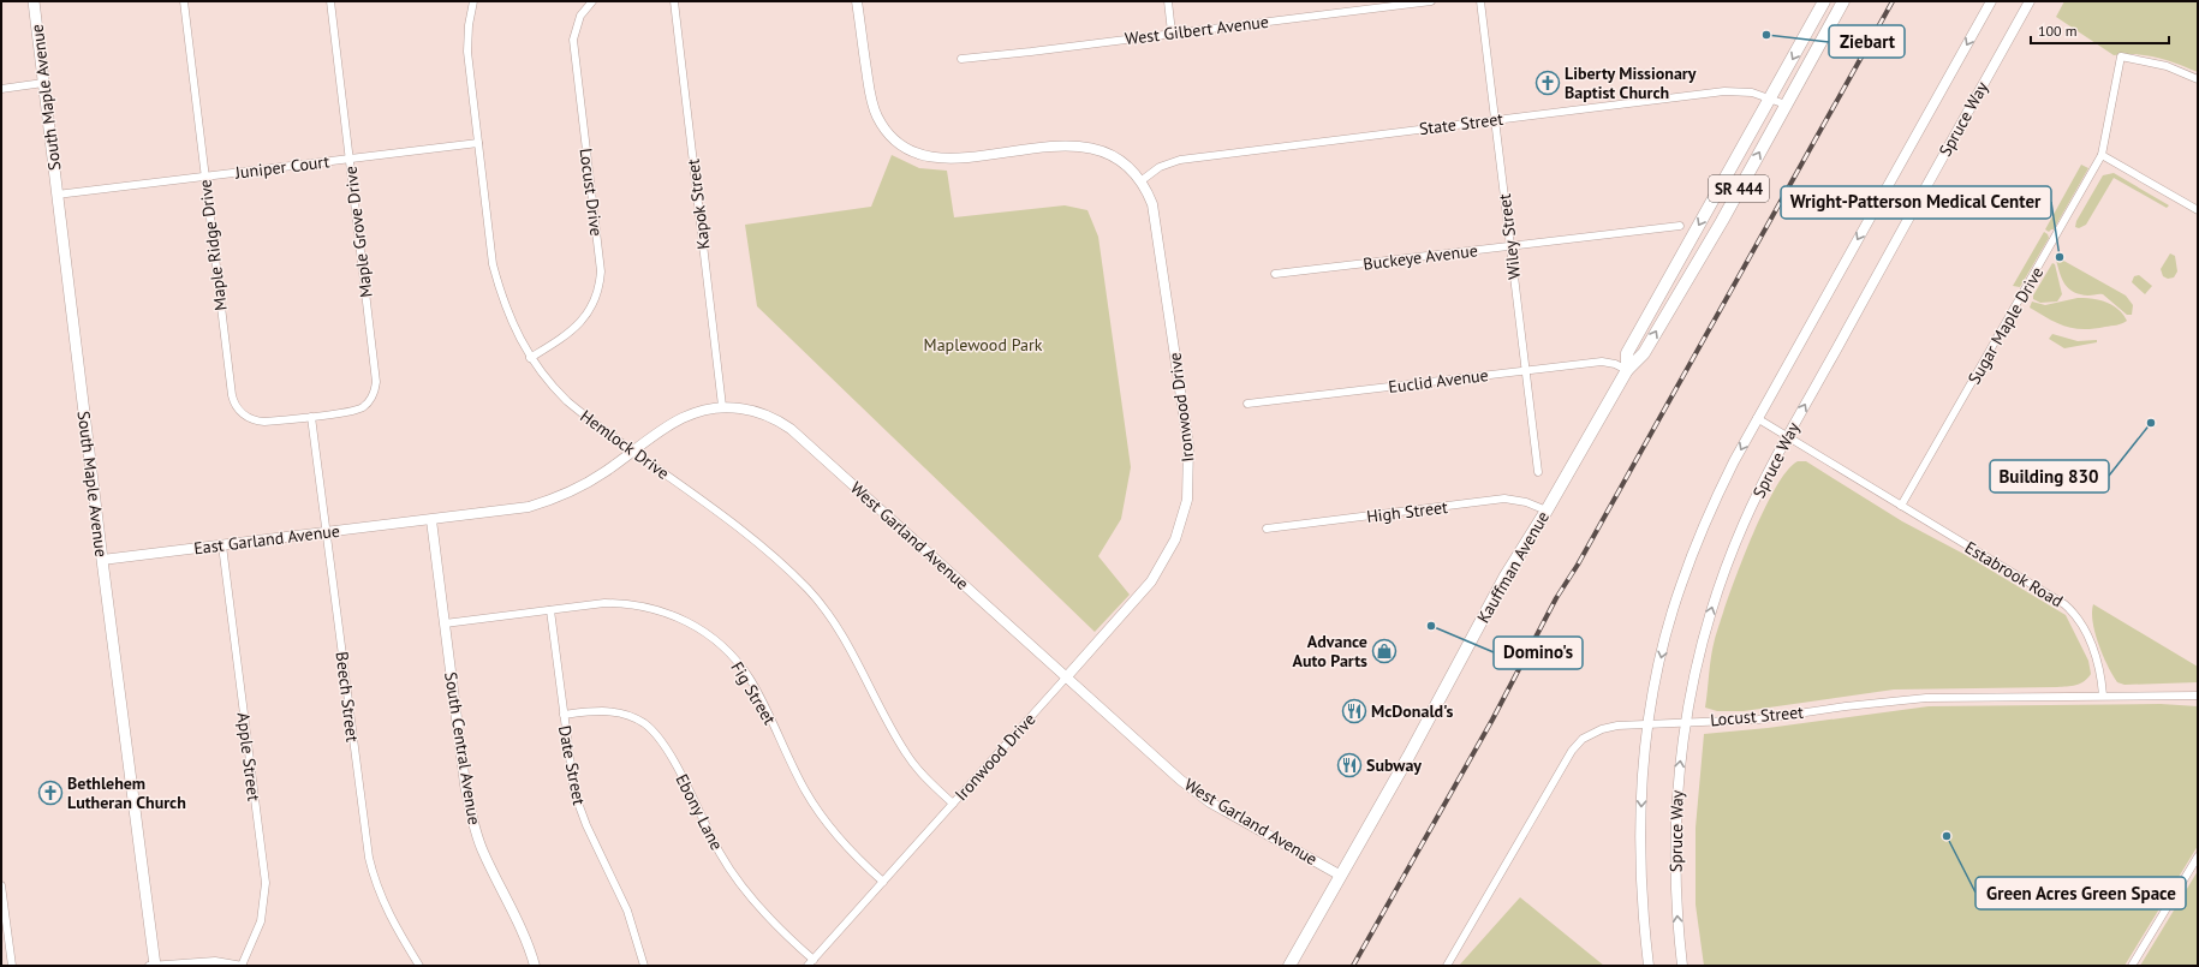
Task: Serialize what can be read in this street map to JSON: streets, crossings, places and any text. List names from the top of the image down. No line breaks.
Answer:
{"streets":{"main road":["South Maple Avenue","SR 444","Kauffman Avenue"],"street":["West Gilbert Avenue","Spruce Way","State Street","Juniper Court","Locust Drive","Kapok Street","Maple Grove Drive","Wiley Street","Maple Ridge Drive","Buckeye Avenue","Sugar Maple Drive","Euclid Avenue","Ironwood Drive","Hemlock Drive","High Street","West Garland Avenue","East Garland Avenue","Estabrook Road","Fig Street","Beech Street","Locust Street","South Central Avenue","Apple Street","Date Street","Ebony Lane"]},"crossings":[["South Maple Avenue","Juniper Court"],["South Maple Avenue","East Garland Avenue"],["Spruce Way","Estabrook Road"],["Spruce Way","Locust Street"],["State Street","Wiley Street"],["State Street","Ironwood Drive"],["State Street","Kauffman Avenue"],["Juniper Court","Maple Grove Drive"],["Juniper Court","Maple Ridge Drive"],["Juniper Court","Hemlock Drive"],["Locust Drive","Hemlock Drive"],["Kapok Street","West Garland Avenue"],["Maple Grove Drive","Maple Ridge Drive"],["Maple Grove Drive","Beech Street"],["Wiley Street","Buckeye Avenue"],["Wiley Street","Euclid Avenue"],["Maple Ridge Drive","Beech Street"],["Sugar Maple Drive","Estabrook Road"],["Euclid Avenue","Kauffman Avenue"],["Ironwood Drive","Hemlock Drive"],["Ironwood Drive","West Garland Avenue"],["Ironwood Drive","Fig Street"],["Ironwood Drive","Ebony Lane"],["Hemlock Drive","West Garland Avenue"],["High Street","Kauffman Avenue"],["West Garland Avenue","East Garland Avenue"],["West Garland Avenue","Kauffman Avenue"],["West Garland Avenue","South Central Avenue"],["East Garland Avenue","Beech Street"],["East Garland Avenue","South Central Avenue"],["East Garland Avenue","Apple Street"],["Estabrook Road","Locust Street"],["Fig Street","South Central Avenue"],["Fig Street","Date Street"],["Date Street","Ebony Lane"]],"parks":["Maplewood Park"],"places":{"other":["Ziebart","Wright-Patterson Medical Center","Building 830","Domino's","Green Acres Green Space"],"church":["Liberty Missionary Baptist Church","Bethlehem Lutheran Church"],"shop":["Advance Auto Parts"],"restaurant":["McDonald's","Subway"]},"scale_bar":"100 m"}
